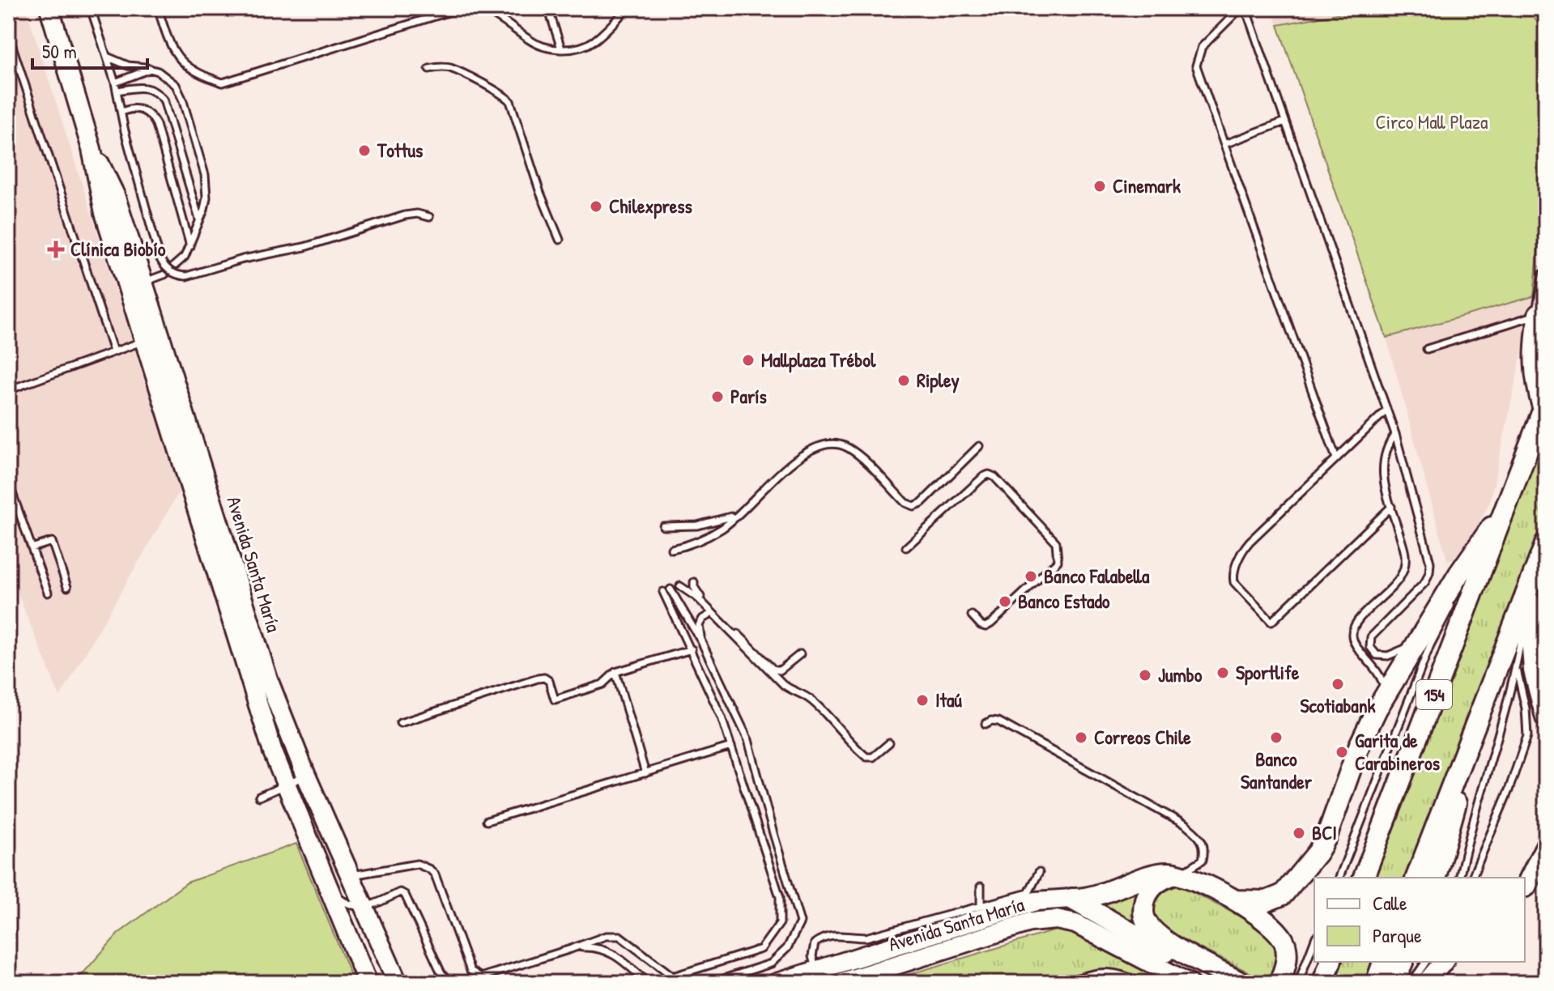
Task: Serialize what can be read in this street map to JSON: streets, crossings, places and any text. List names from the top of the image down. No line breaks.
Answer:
{"streets":{"main road":["Avenida Santa María","154"]},"parks":["Circo Mall Plaza"],"places":{"other":["Tottus","Cinemark","Chilexpress","Mallplaza Trébol","Ripley","París","Banco Falabella","Banco Estado","Sportlife","Jumbo","Scotiabank","Itaú","Correos Chile","Banco Santander","Garita de Carabineros","BCI"],"health":["Clínica Biobío"]},"legend":["Calle","Parque"],"scale_bar":"50 m"}
